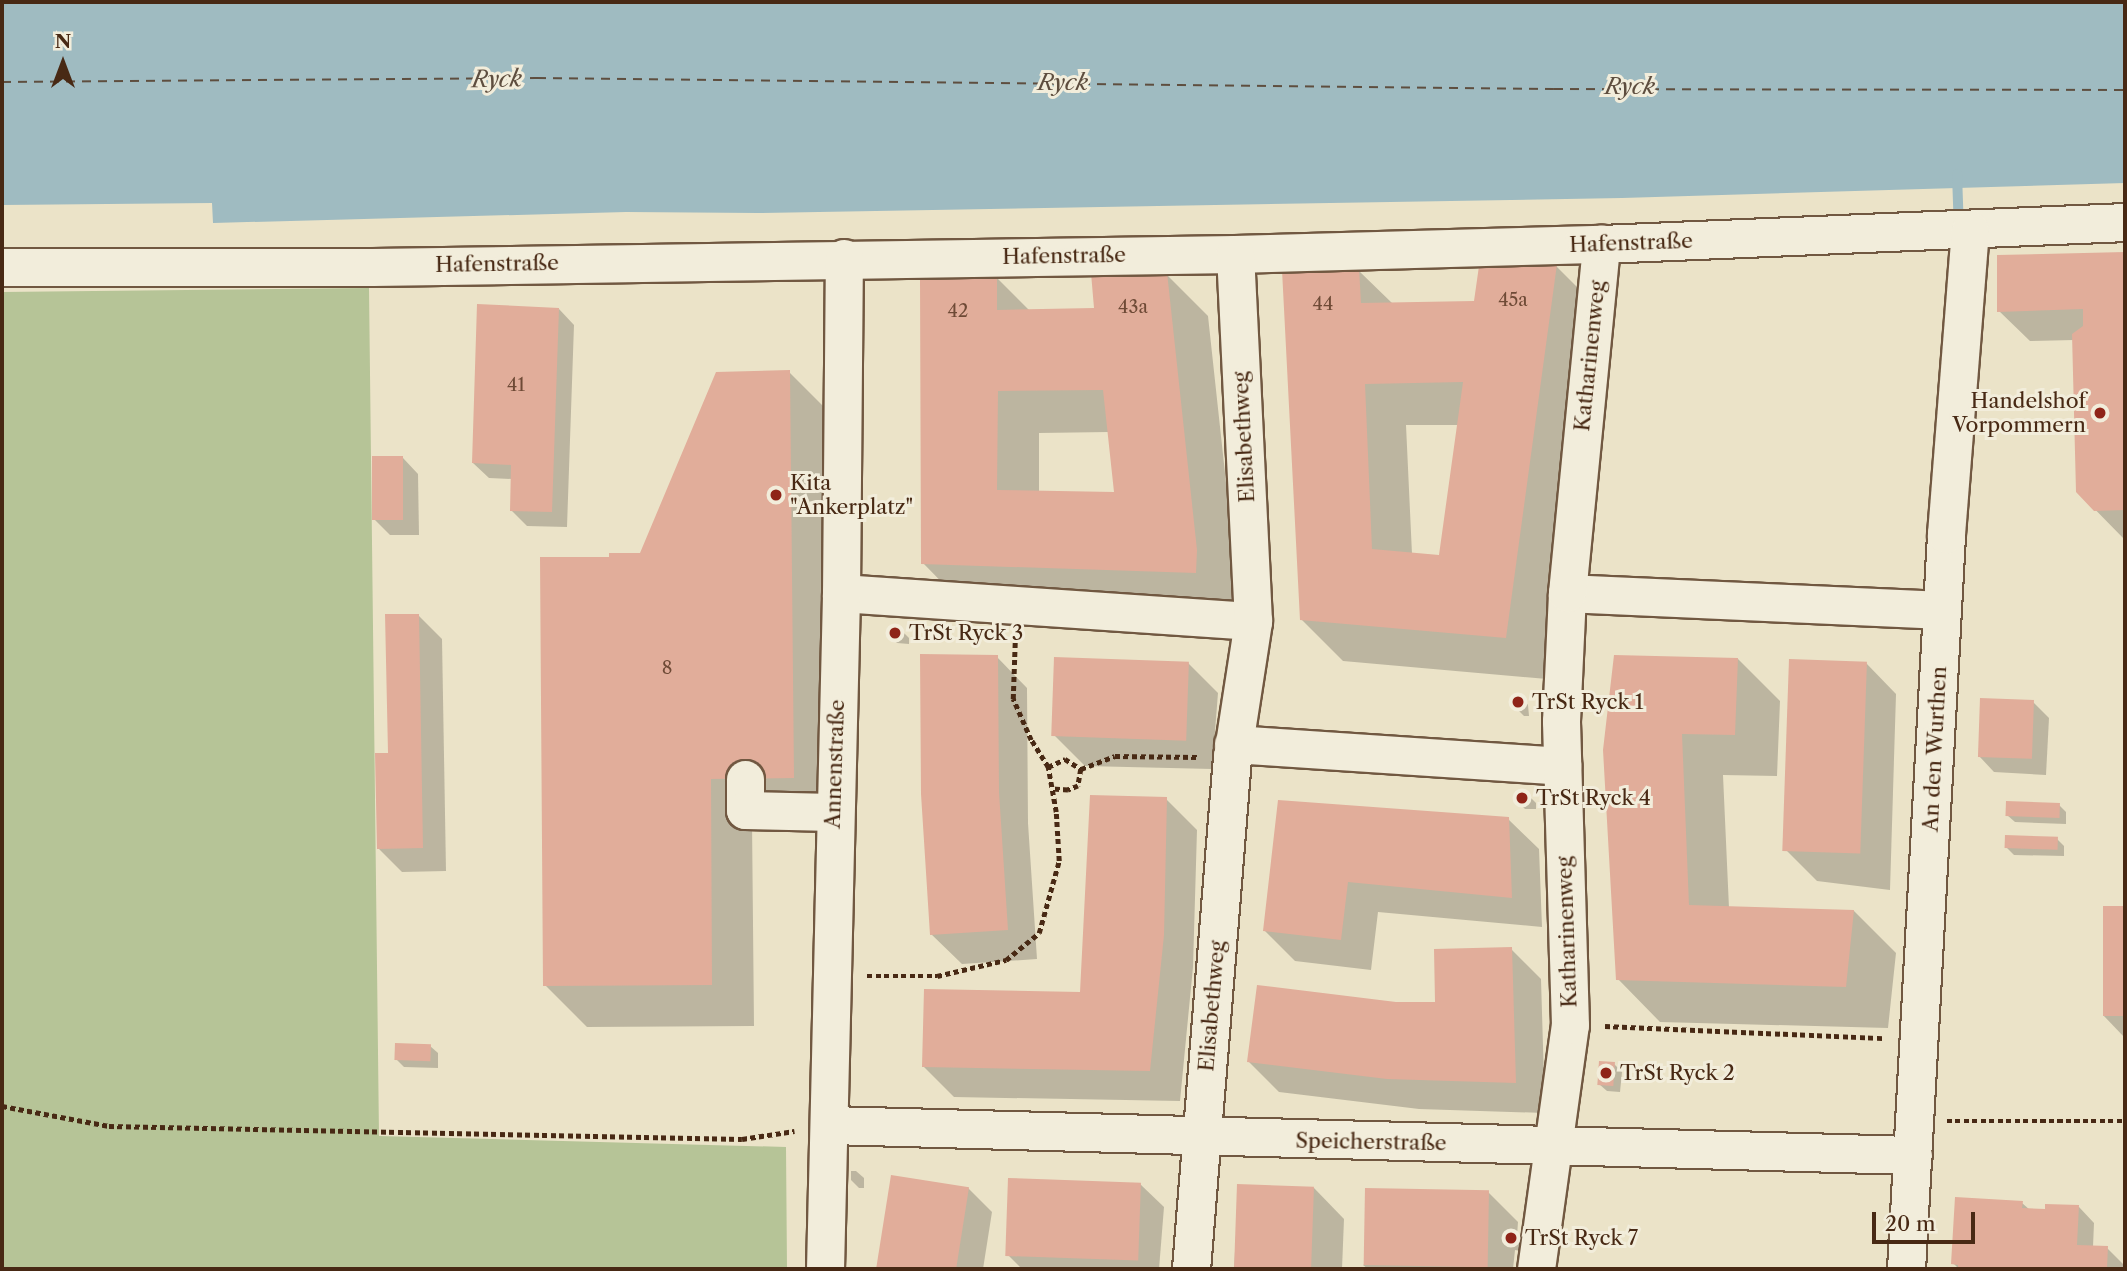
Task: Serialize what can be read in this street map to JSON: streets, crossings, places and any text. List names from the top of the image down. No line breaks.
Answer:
{"streets":{"street":["Hafenstraße","Katharinenweg","Elisabethweg","An den Wurthen","Annenstraße","Speicherstraße"]},"crossings":[["Hafenstraße","Katharinenweg"],["Hafenstraße","Elisabethweg"],["Hafenstraße","An den Wurthen"],["Hafenstraße","Annenstraße"],["Katharinenweg","Speicherstraße"],["Elisabethweg","Speicherstraße"],["An den Wurthen","Speicherstraße"],["Annenstraße","Speicherstraße"]],"water":["Ryck"],"places":["Handelshof Vorpommern","Kita \"Ankerplatz\"","TrSt Ryck 3","TrSt Ryck 1","TrSt Ryck 4","TrSt Ryck 2","TrSt Ryck 7"],"house_numbers":["45a","44","43a","42","41","8"],"scale_bar":"20 m","north":"top"}
